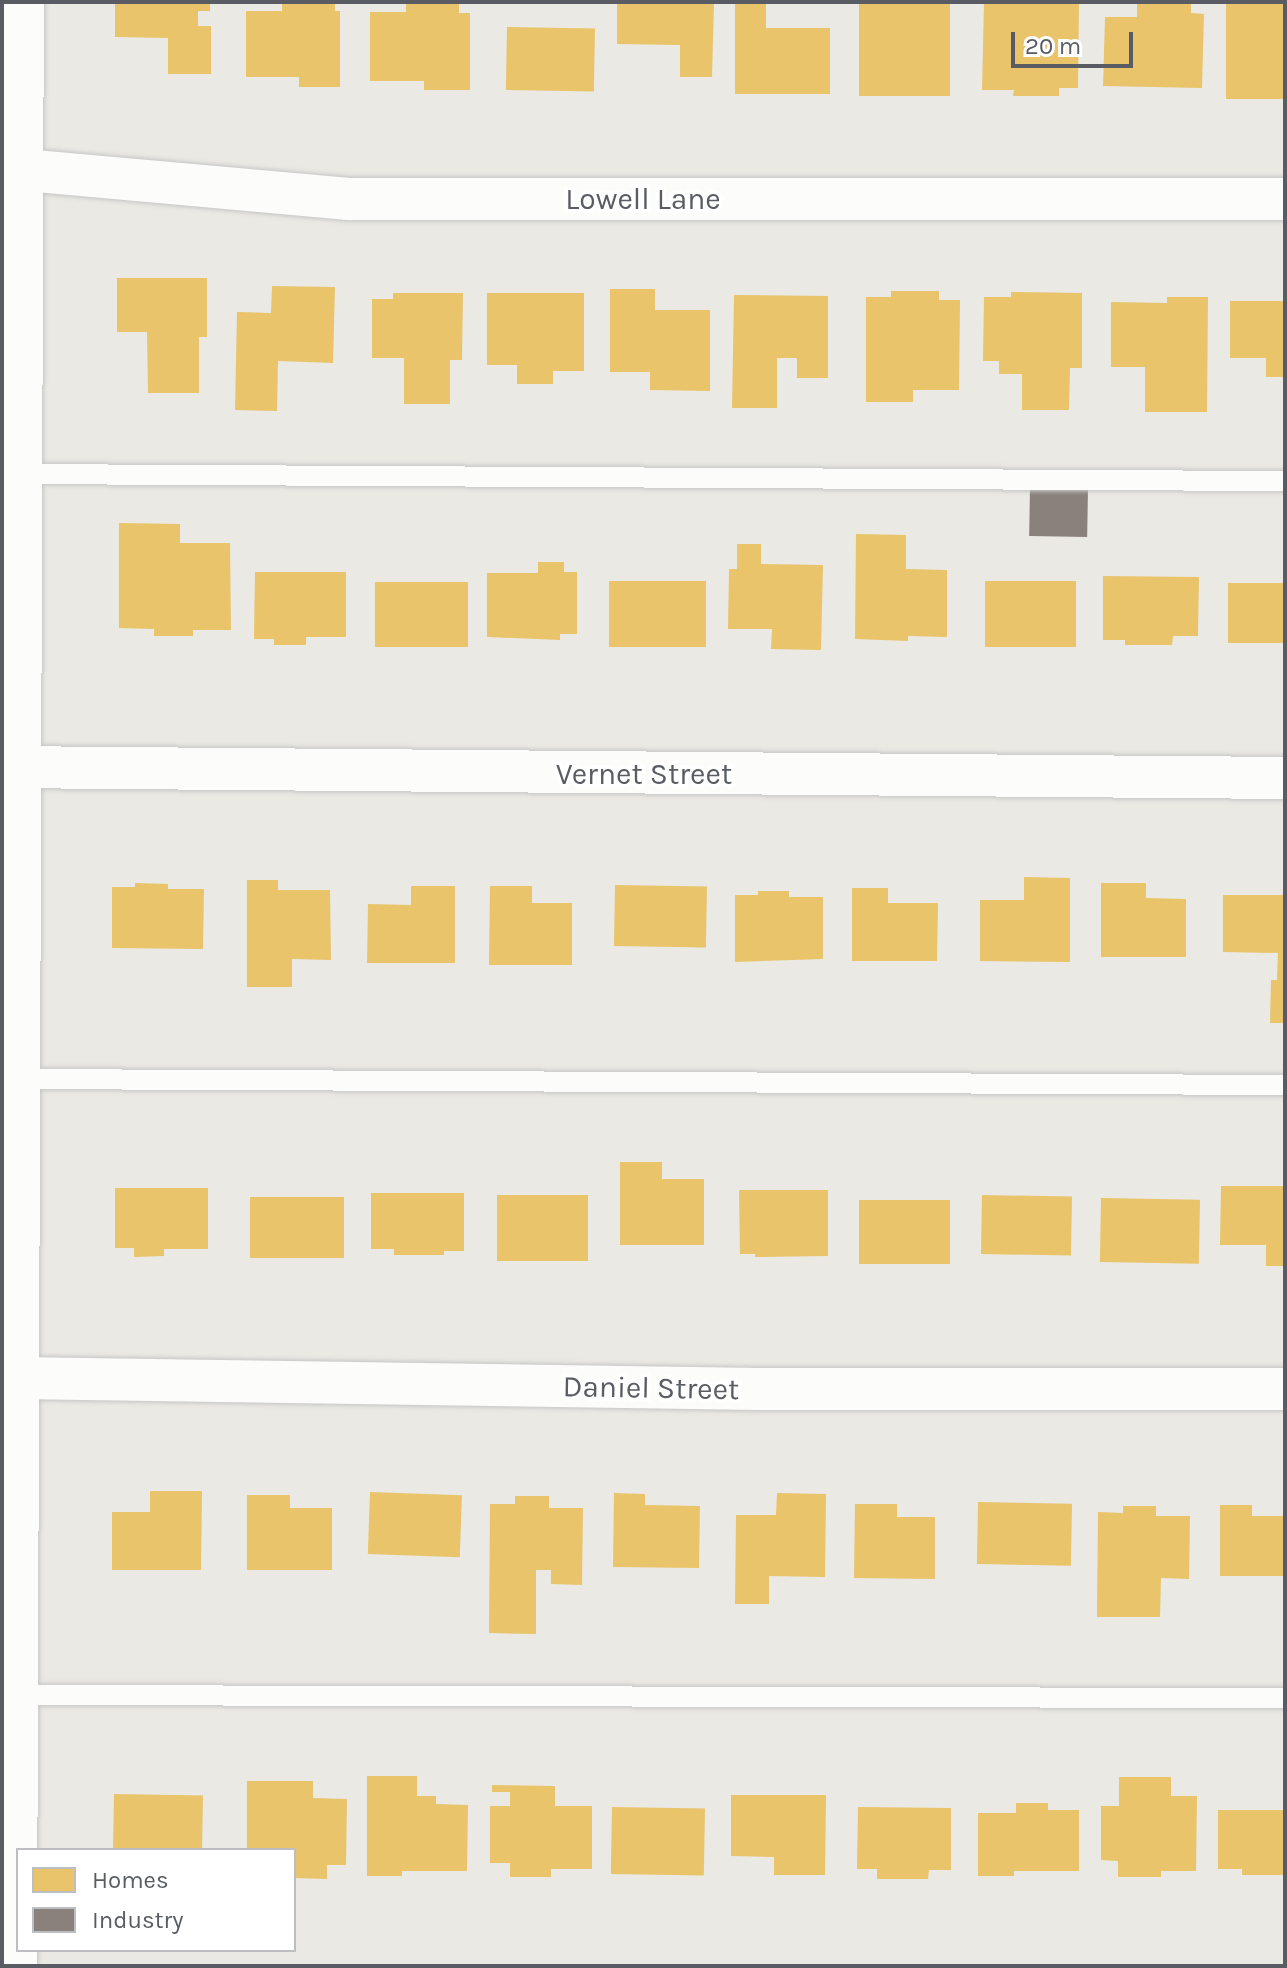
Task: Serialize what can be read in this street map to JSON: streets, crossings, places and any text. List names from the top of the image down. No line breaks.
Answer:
{"streets":{"street":["Lowell Lane","Vernet Street","Daniel Street"]},"legend":["Homes","Industry"],"scale_bar":"20 m"}
